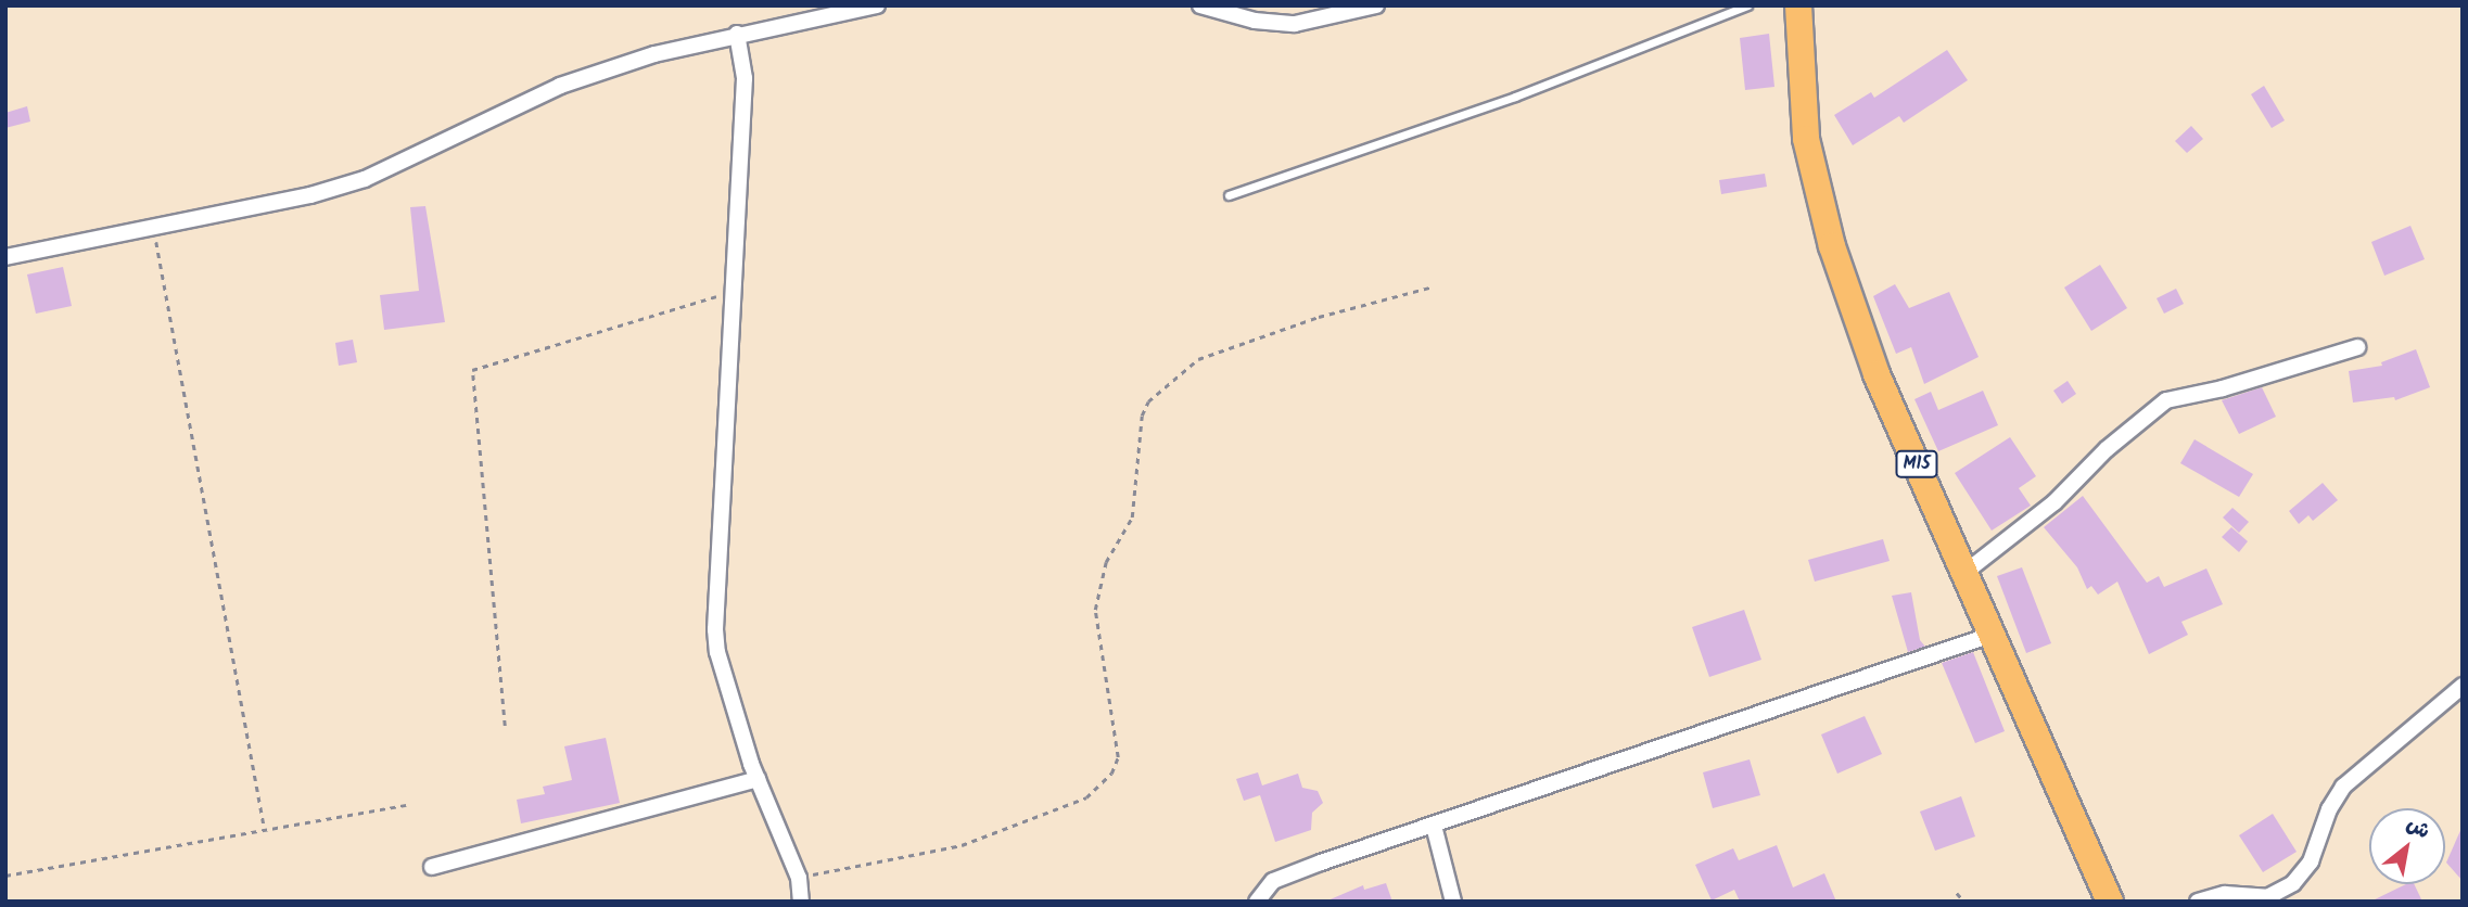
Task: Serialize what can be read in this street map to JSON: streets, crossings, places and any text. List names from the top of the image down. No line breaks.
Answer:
{"streets":{"highway":["M15"]},"north":"top right"}
